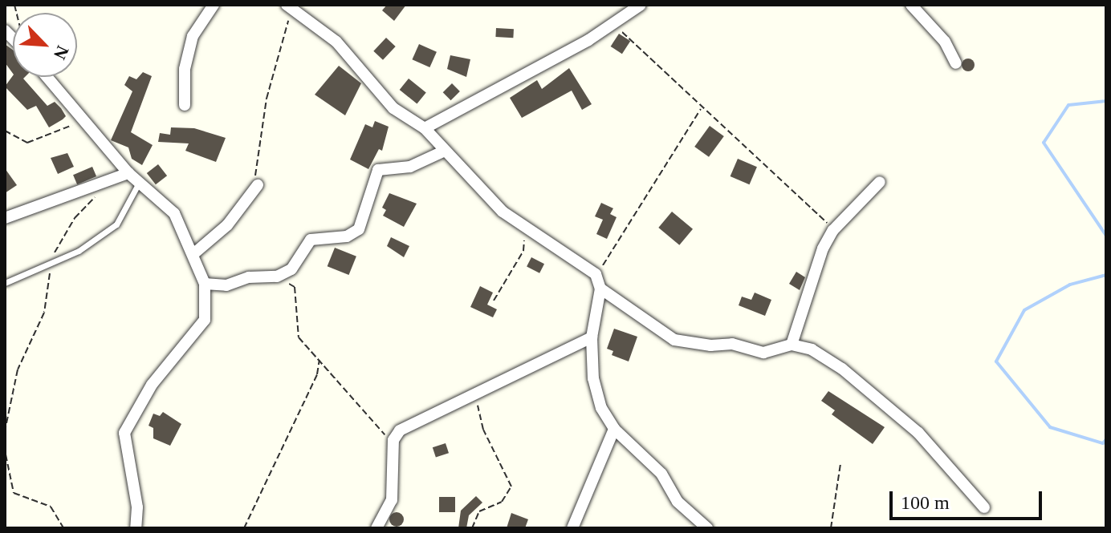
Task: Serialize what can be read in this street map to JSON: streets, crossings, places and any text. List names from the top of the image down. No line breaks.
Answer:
{"scale_bar":"100 m","north":"bottom right"}
